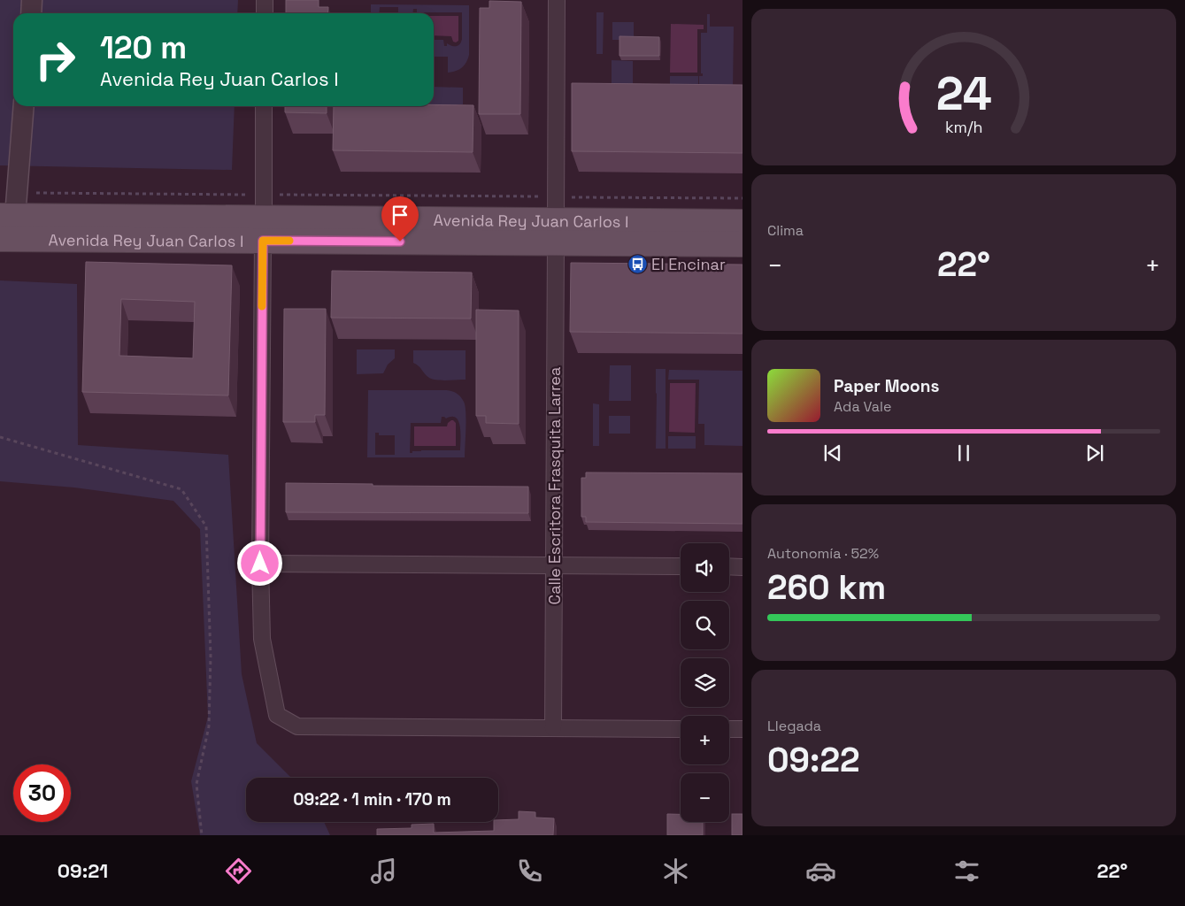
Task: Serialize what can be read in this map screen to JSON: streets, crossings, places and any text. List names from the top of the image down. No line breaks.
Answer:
{"streets":{"main road":["Avenida Rey Juan Carlos I"],"street":["Calle Escritora Frasquita Larrea"]},"crossings":[["Avenida Rey Juan Carlos I","Calle Escritora Frasquita Larrea"]],"places":{"bus stop":["El Encinar"]},"page":{"turn":["120 m","Avenida Rey Juan Carlos I"],"tile":["Clima",["Autonomía · 52%","260 km"],["Llegada","09:22"]],"heat":["−","22°","+"],"song":["Paper Moons","Ada Vale"],"map_buttons":["+","−"],"limit":"30","trip":"09:22 · 1 min · 170 m","tabs":["09:21","22°"],"gauge":["24","km/h"]}}
